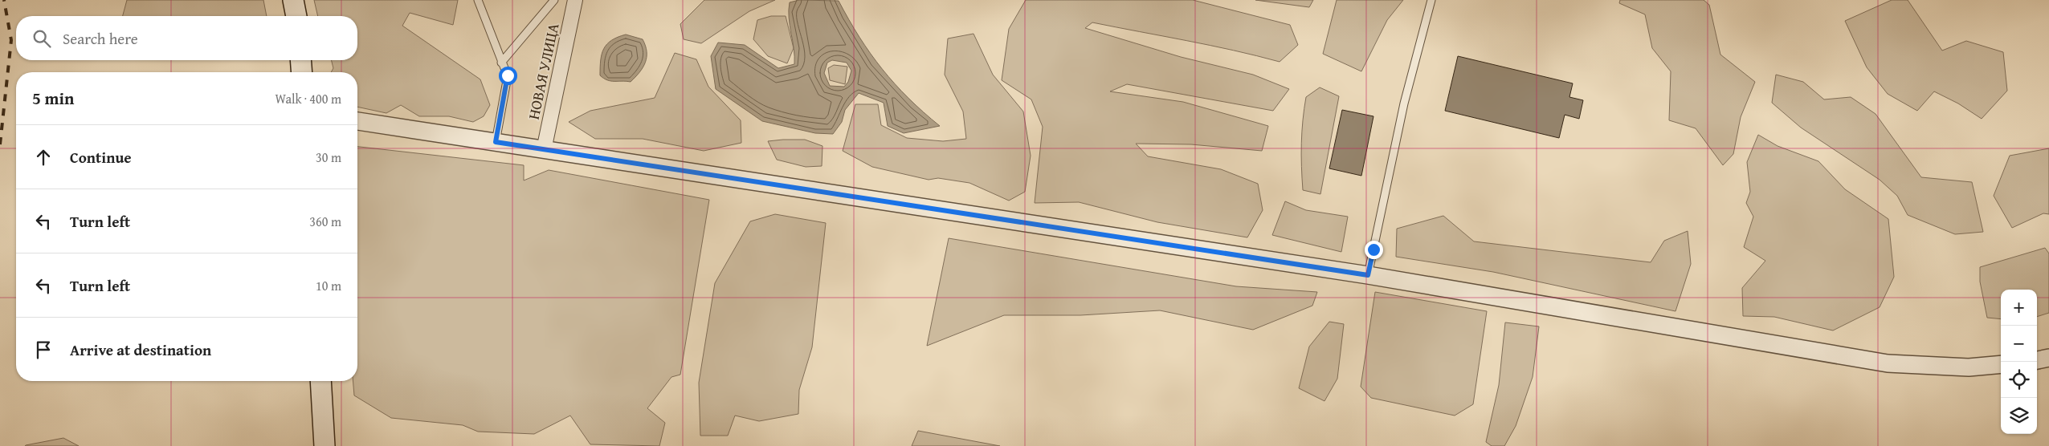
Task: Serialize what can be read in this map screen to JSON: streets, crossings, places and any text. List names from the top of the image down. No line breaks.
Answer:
{"streets":{"street":["НОВАЯ УЛИЦА"]},"page":{"search":"Search here","heading":["5 min","Walk · 400 m"],"list":[["Continue","30 m"],["Turn left","360 m"],["Turn left","10 m"],"Arrive at destination"],"map_buttons":["+","−"]}}
